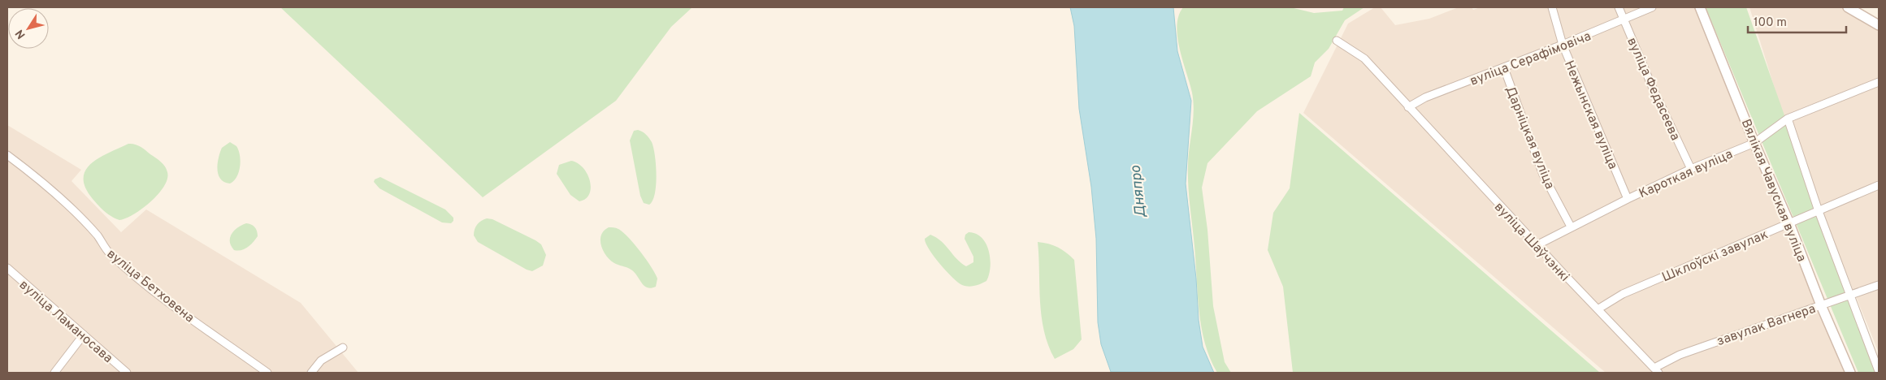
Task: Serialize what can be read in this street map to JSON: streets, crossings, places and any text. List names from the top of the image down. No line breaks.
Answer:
{"streets":{"main road":["Вялікая Чавуская вуліца"],"street":["вуліца Серафімовіча","вуліца Федасеева","Нежынская вуліца","Дарніцкая вуліца","Кароткая вуліца","вуліца Шаўчэнкі","Шклоўскі завулак","вуліца Бетховена","вуліца Ламаносава","завулак Вагнера"]},"crossings":[["вуліца Серафімовіча","вуліца Федасеева"],["вуліца Серафімовіча","Нежынская вуліца"],["вуліца Серафімовіча","Дарніцкая вуліца"],["вуліца Серафімовіча","вуліца Шаўчэнкі"],["вуліца Федасеева","Кароткая вуліца"],["Нежынская вуліца","Кароткая вуліца"],["Дарніцкая вуліца","Кароткая вуліца"],["Кароткая вуліца","Вялікая Чавуская вуліца"],["Кароткая вуліца","вуліца Шаўчэнкі"],["Вялікая Чавуская вуліца","Шклоўскі завулак"],["Вялікая Чавуская вуліца","завулак Вагнера"],["вуліца Шаўчэнкі","Шклоўскі завулак"],["вуліца Шаўчэнкі","завулак Вагнера"]],"water":["Дняпро"],"scale_bar":"100 m","north":"bottom left"}
